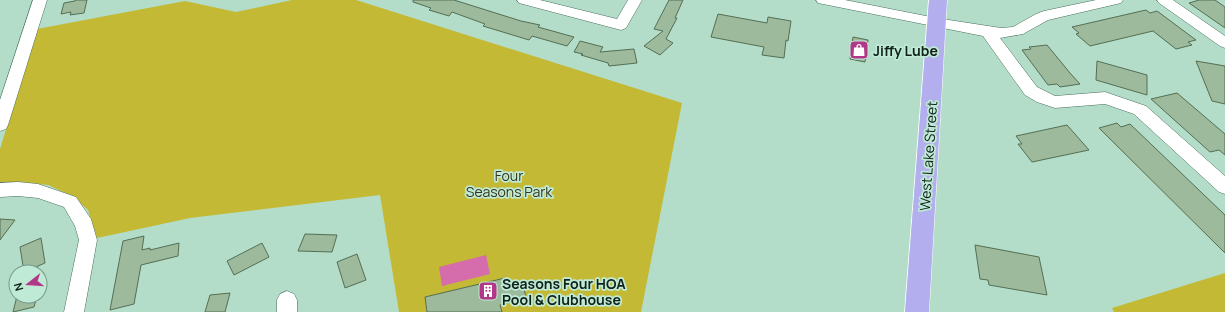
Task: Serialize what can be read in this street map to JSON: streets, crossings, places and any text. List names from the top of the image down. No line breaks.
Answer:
{"streets":{"main road":["West Lake Street"]},"parks":["Four Seasons Park"],"places":{"shop":["Jiffy Lube"],"building":["Seasons Four HOA Pool & Clubhouse"]},"north":"left"}
